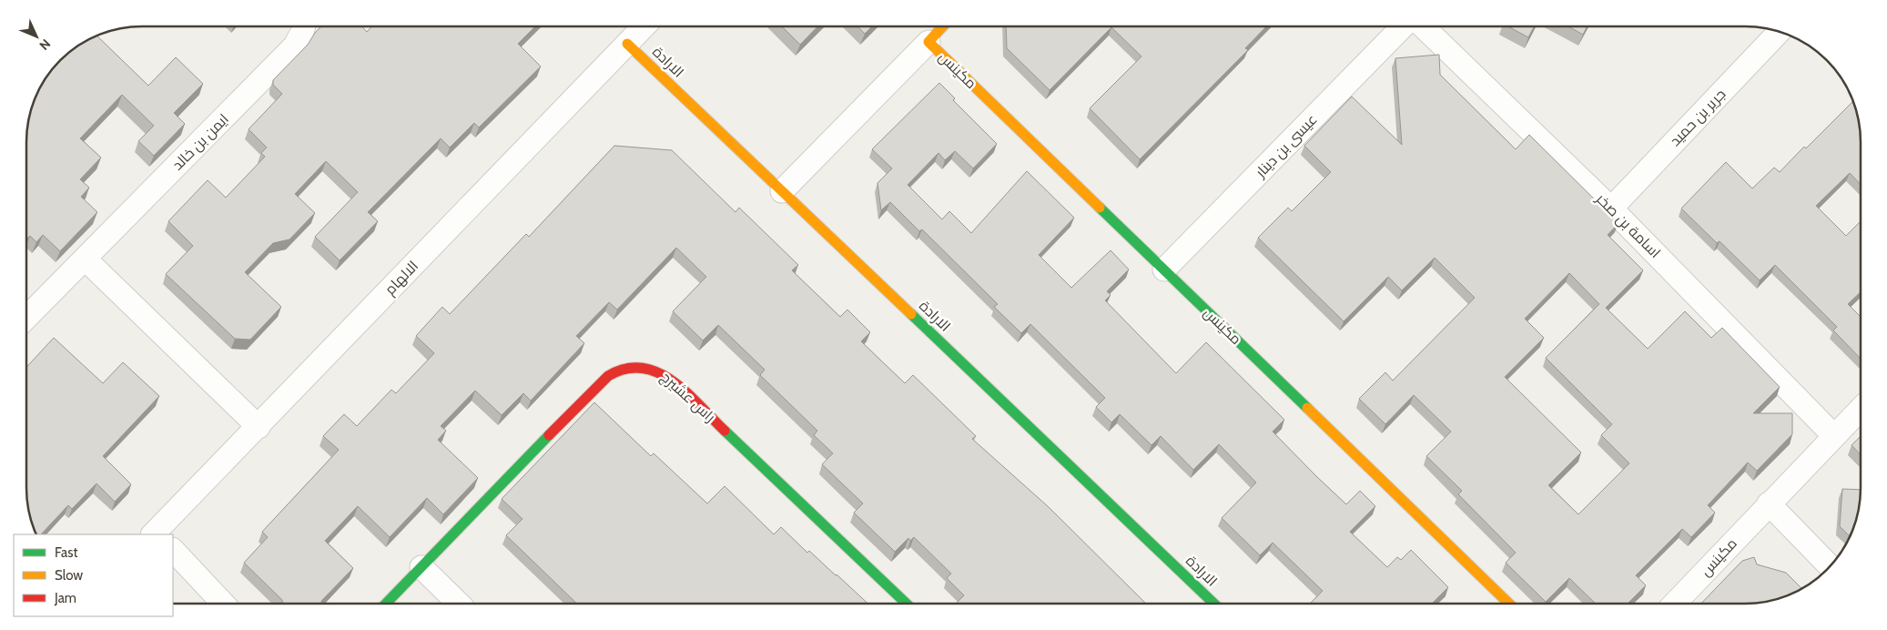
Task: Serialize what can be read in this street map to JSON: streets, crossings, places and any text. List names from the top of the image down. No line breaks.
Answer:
{"streets":{"street":["الارادة","مكينس","جرير بن حميد","ايمن بن خالد","عيسى بن دينار","اسامة بن صخر","الالهام","راس عشيرج"]},"crossings":[["الارادة","مكينس"],["الارادة","الالهام"],["مكينس","عيسى بن دينار"],["مكينس","اسامة بن صخر"],["جرير بن حميد","اسامة بن صخر"]],"legend":["Fast","Slow","Jam"],"north":"bottom right"}
